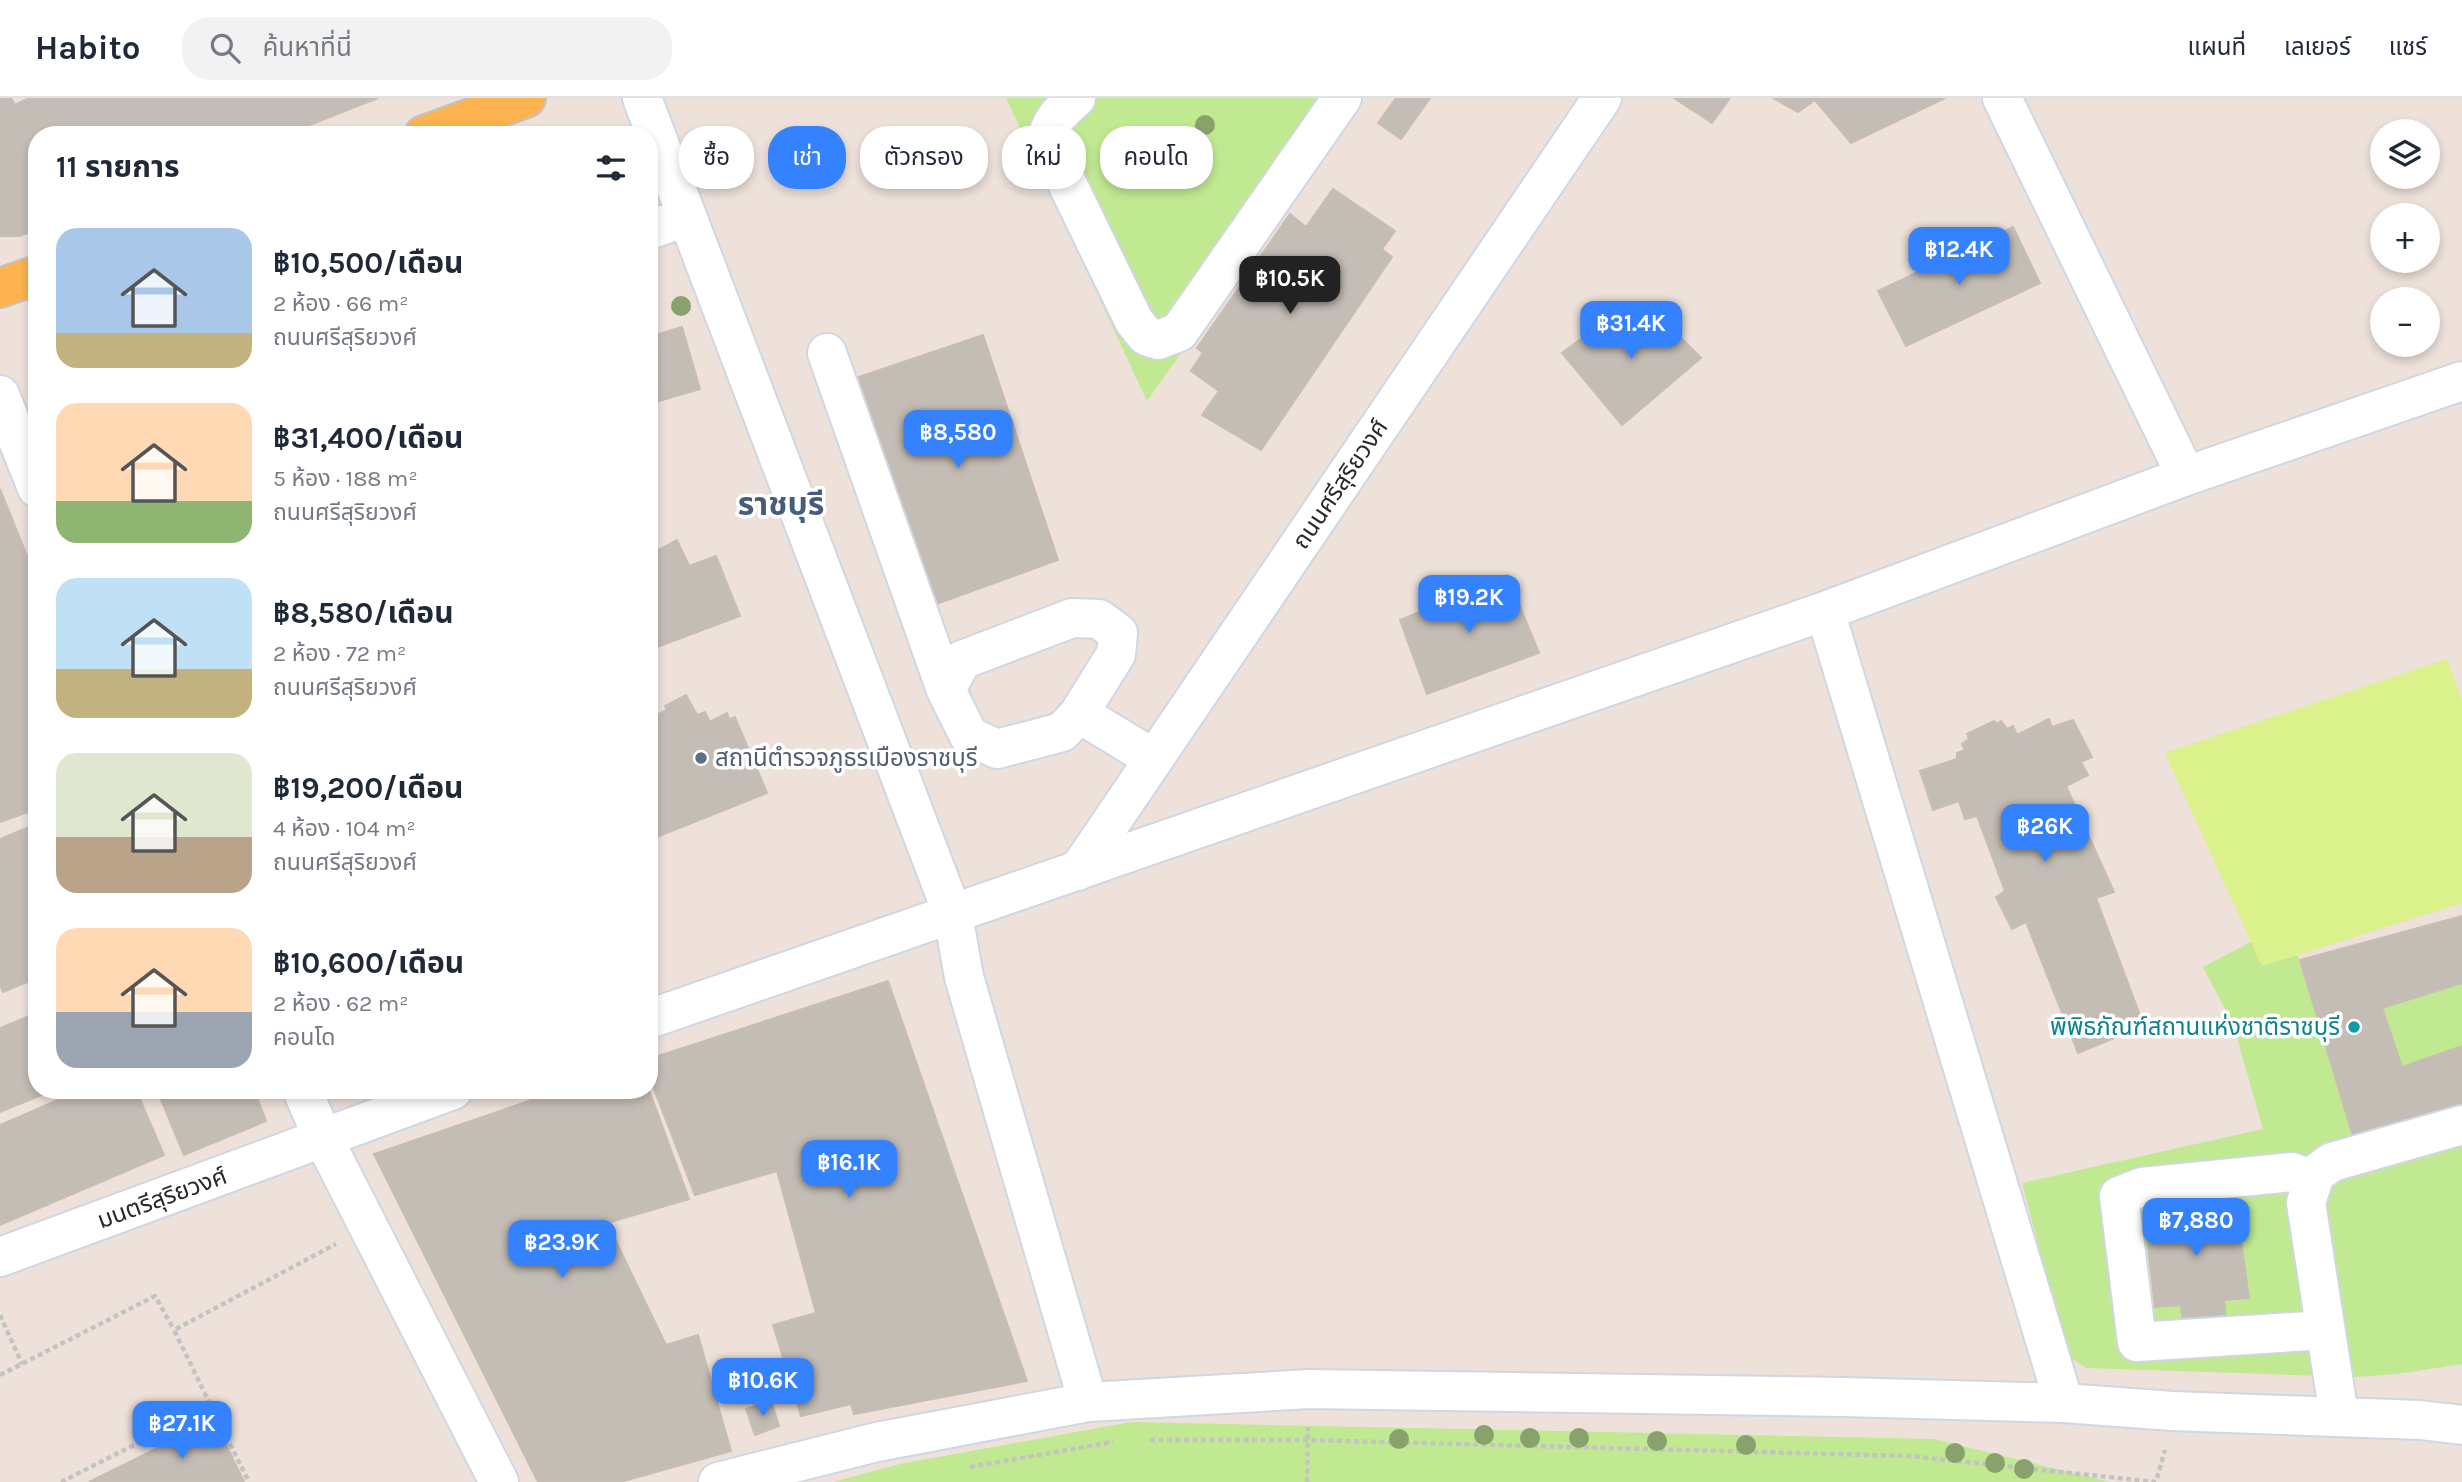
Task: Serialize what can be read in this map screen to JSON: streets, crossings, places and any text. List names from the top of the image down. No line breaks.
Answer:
{"streets":{"street":["ถนนศรีสุริยวงศ์","มนตรีสุริยวงศ์"]},"districts":["ราชบุรี"],"places":["สถานีตำรวจภูธรเมืองราชบุรี","พิพิธภัณฑ์สถานแห่งชาติราชบุรี"],"page":{"header":"Habito","search":"ค้นหาที่นี่","nav":["แผนที่","เลเยอร์","แชร์"],"map_buttons":["+","−"],"chip":["ซื้อ","เช่า","ตัวกรอง","ใหม่","คอนโด"],"heading":"11 รายการ","list":[{"name":"฿10,500/เดือน","note":"2 ห้อง · 66 m² · ถนนศรีสุริยวงศ์"},{"name":"฿31,400/เดือน","note":"5 ห้อง · 188 m² · ถนนศรีสุริยวงศ์"},{"name":"฿8,580/เดือน","note":"2 ห้อง · 72 m² · ถนนศรีสุริยวงศ์"},{"name":"฿19,200/เดือน","note":"4 ห้อง · 104 m² · ถนนศรีสุริยวงศ์"},{"name":"฿10,600/เดือน","note":"2 ห้อง · 62 m² · คอนโด"}],"price":["฿12.4K","฿10.5K","฿31.4K","฿8,580","฿19.2K","฿26K","฿16.1K","฿7,880","฿23.9K","฿10.6K","฿27.1K"]}}
